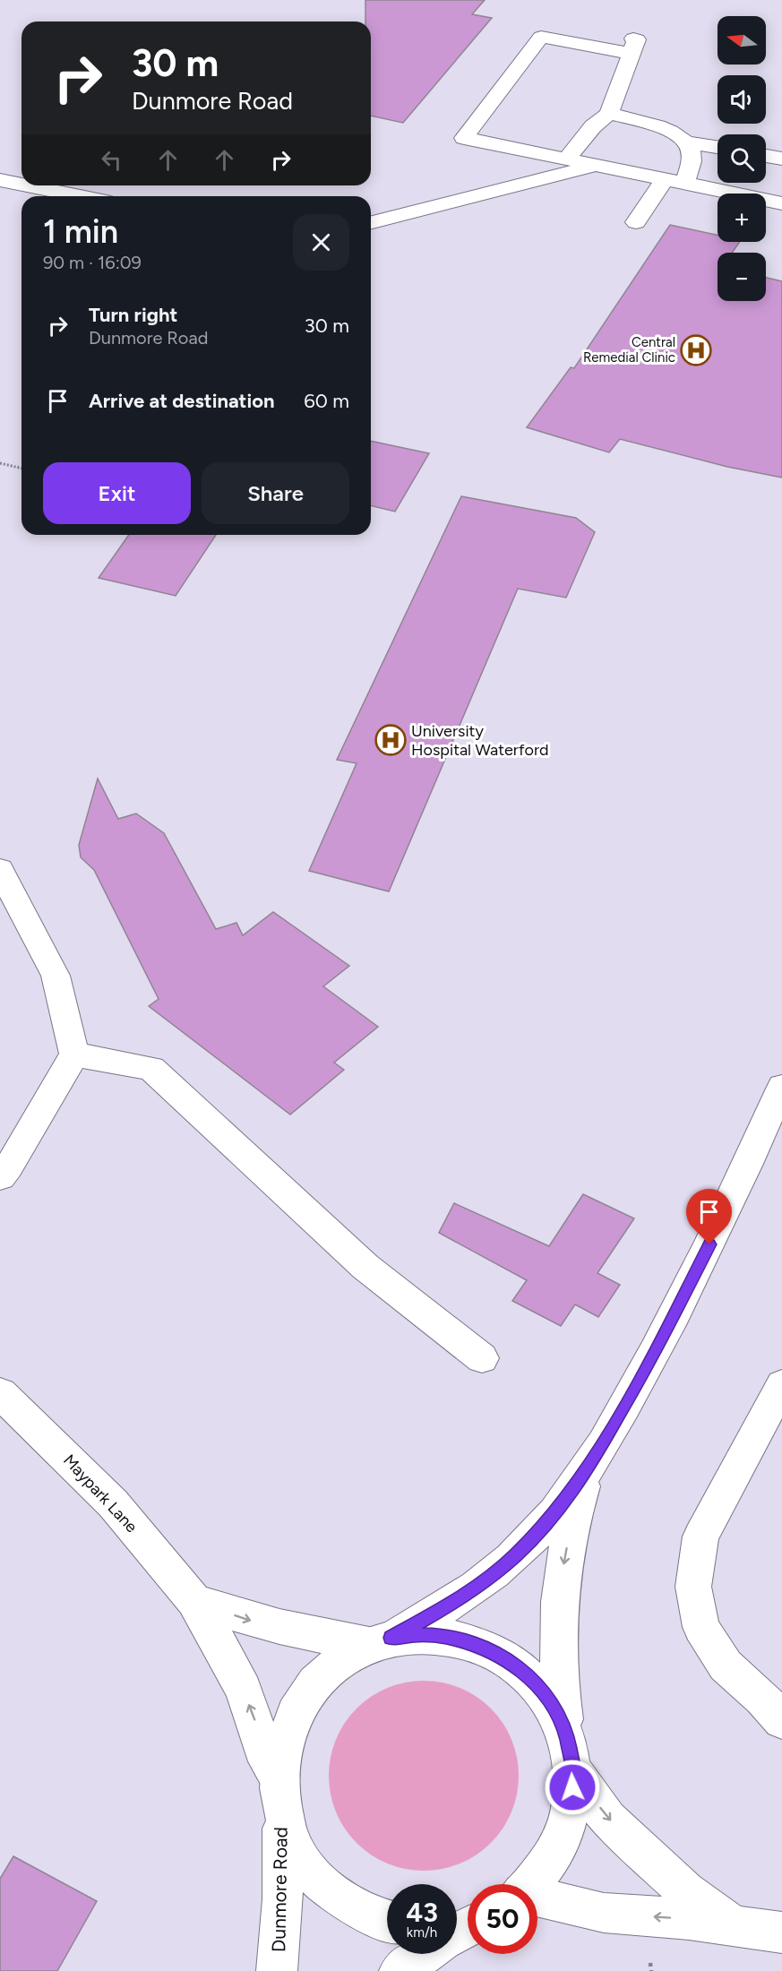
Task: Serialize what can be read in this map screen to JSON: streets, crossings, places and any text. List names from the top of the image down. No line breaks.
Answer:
{"streets":{"main road":["Maypark Lane","Dunmore Road"]},"crossings":[["Maypark Lane","Dunmore Road"]],"one_way":["Maypark Lane"],"places":{"hospital":["Central Remedial Clinic","University Hospital Waterford"]},"north":"left","page":{"map_buttons":["+","−"],"turn":["30 m","Dunmore Road"],"heading":["1 min","90 m · 16:09"],"list":[{"name":"Turn right","note":"Dunmore Road","value":"30 m"},{"name":"Arrive at destination","value":"60 m"}],"buttons":["Exit","Share"],"speed":"43 km/h","limit":"50"}}
